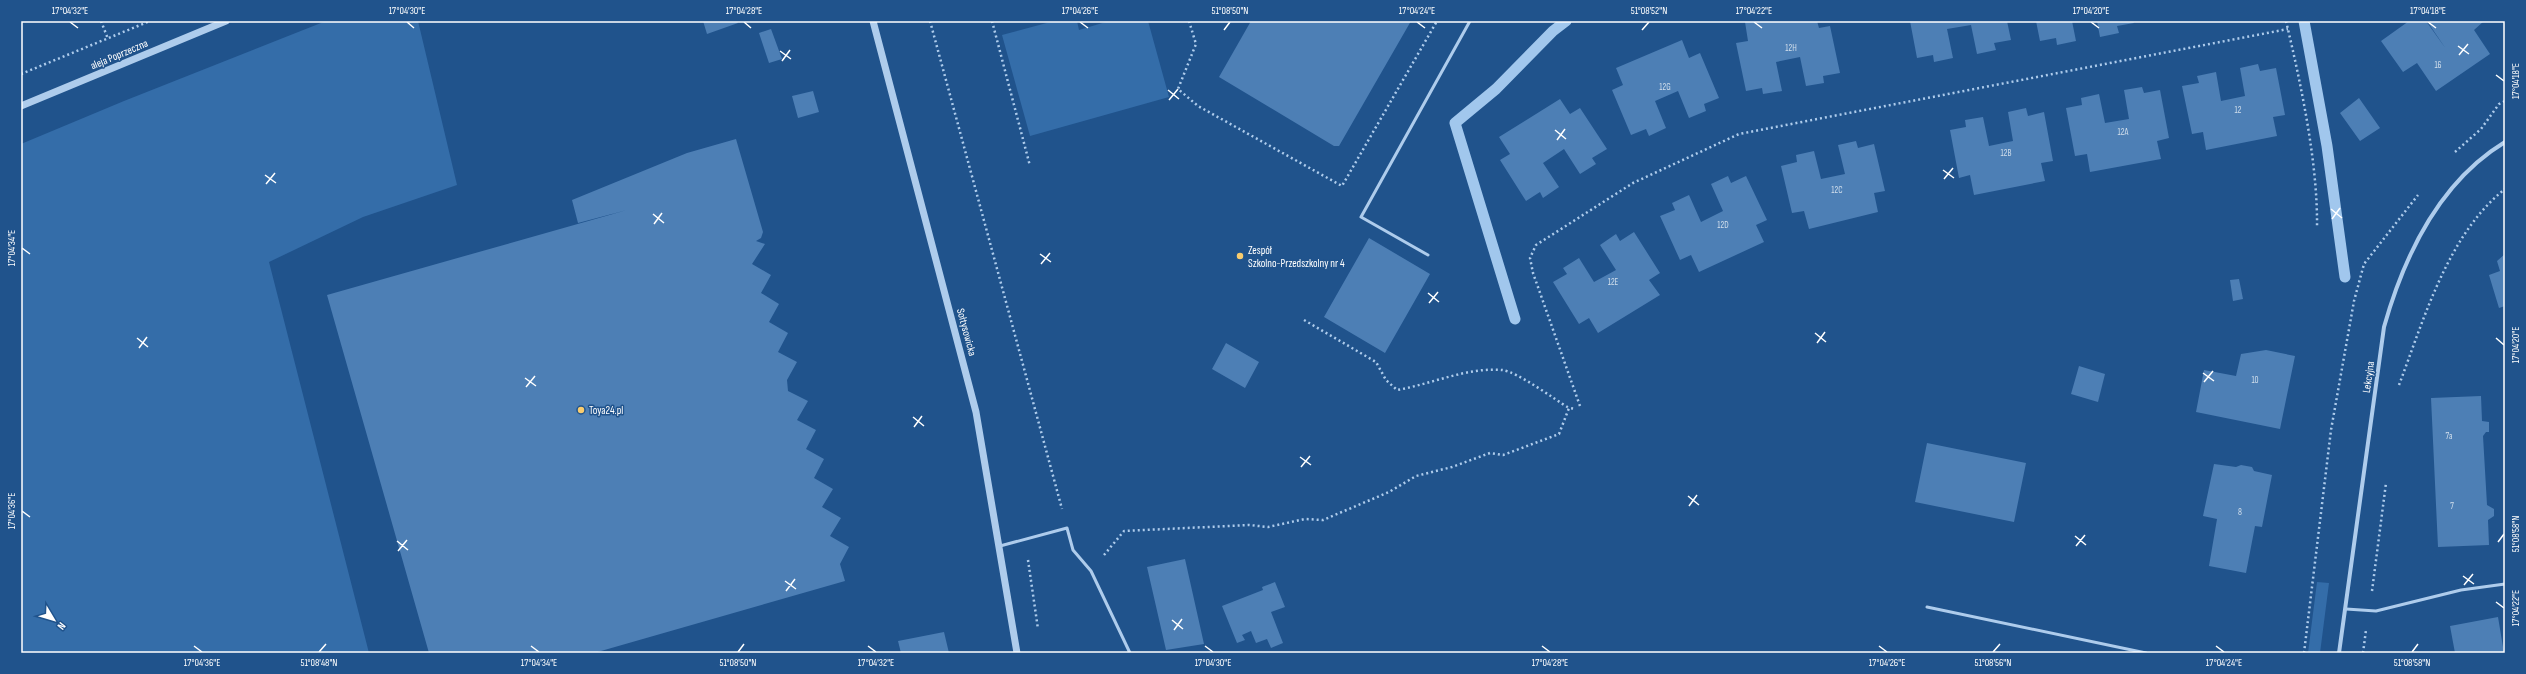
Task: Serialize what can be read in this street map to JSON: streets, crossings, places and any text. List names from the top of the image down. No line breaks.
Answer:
{"streets":{"street":["aleja Poprzeczna","Sołtysowicka","Lekcyjna"]},"places":["Zespół Szkolno-Przedszkolny nr 4","Toya24.pl"],"house_numbers":["12H","16","12G","12","12A","12B","12C","12D","12E","10","7a","7","8"],"north":"bottom right","coordinates":["17°04'32\"E","17°04'30\"E","17°04'28\"E","17°04'26\"E","51°08'50\"N","17°04'24\"E","51°08'52\"N","17°04'22\"E","17°04'20\"E","17°04'18\"E","17°04'34\"E","17°04'36\"E","51°08'58\"N","51°08'48\"N","51°08'56\"N"]}
